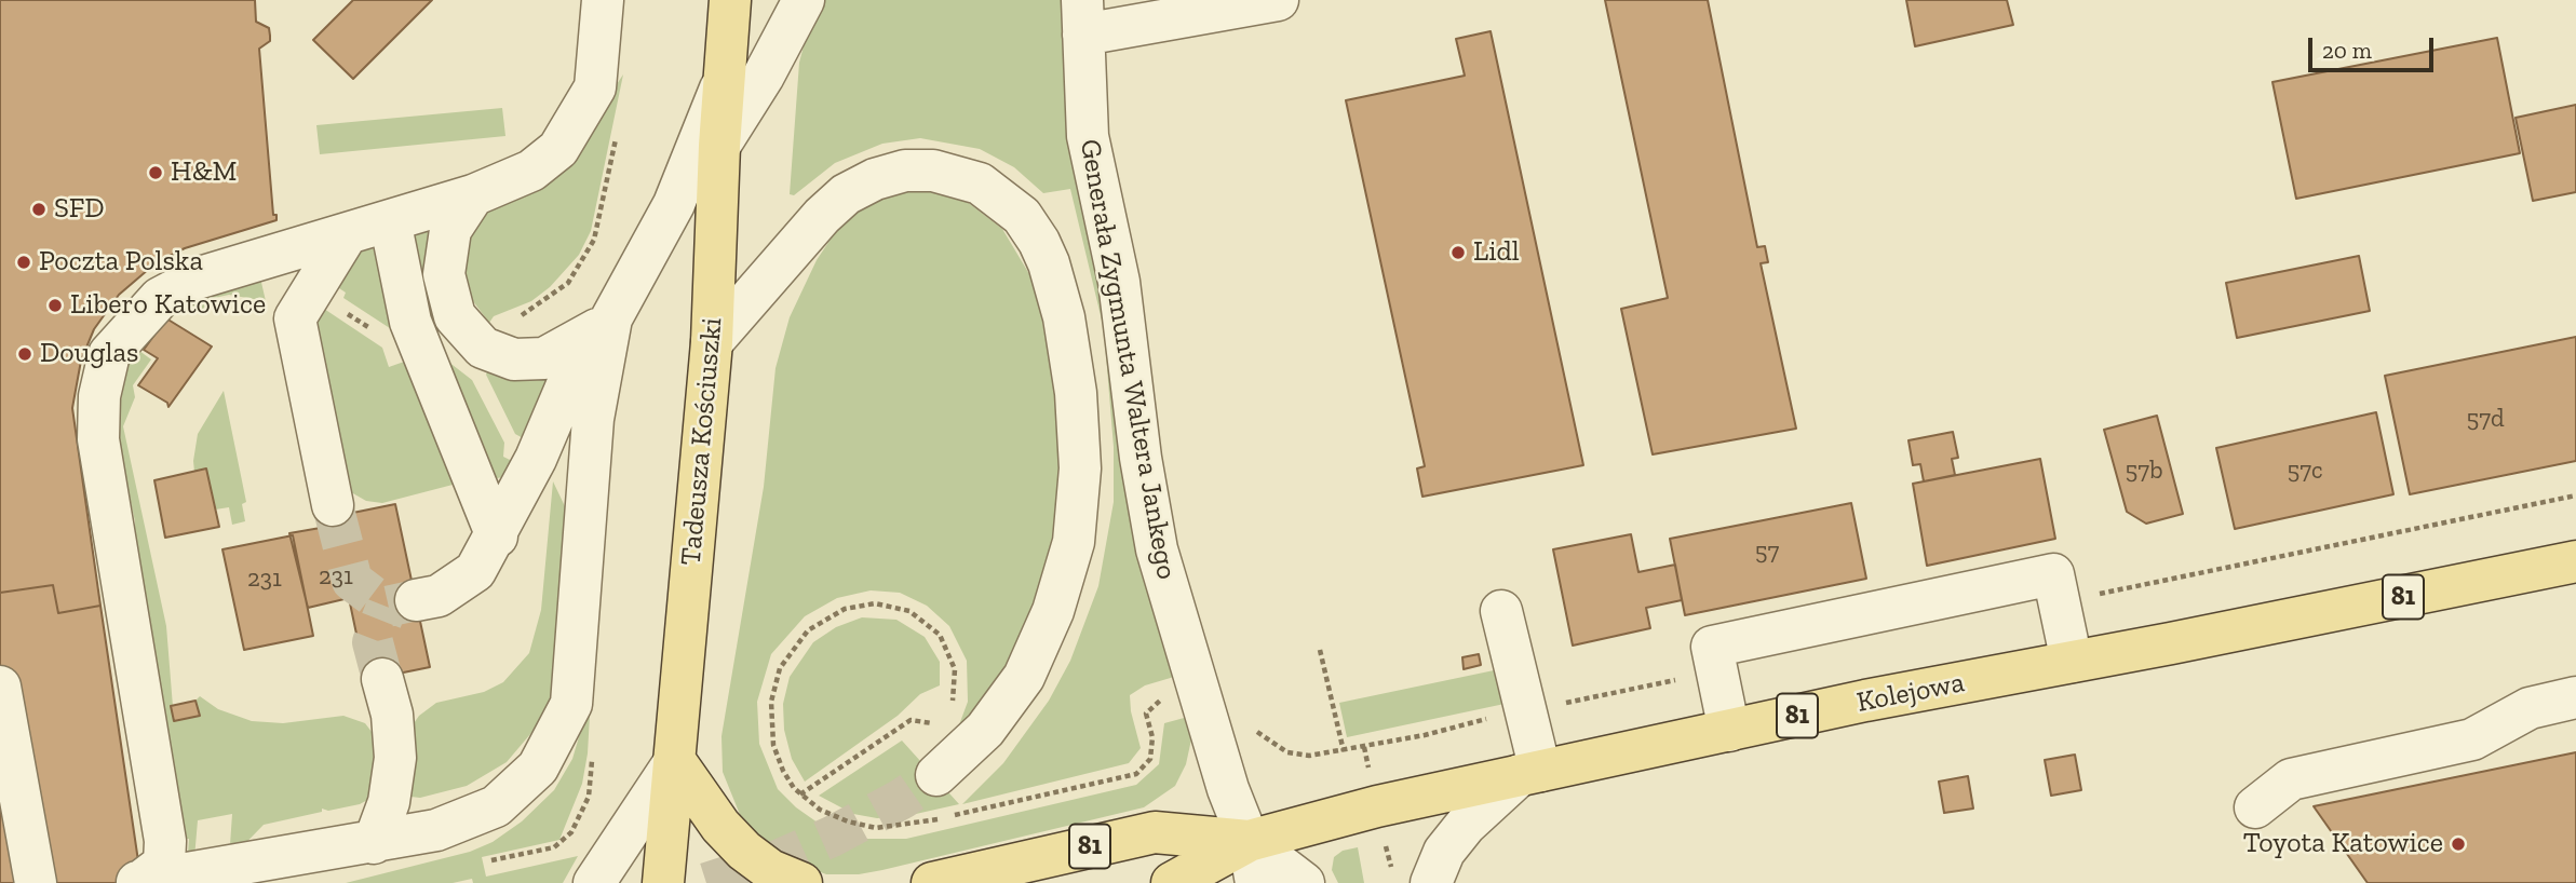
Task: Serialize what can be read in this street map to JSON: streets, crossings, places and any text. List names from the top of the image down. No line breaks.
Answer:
{"streets":{"main road":["Tadeusza Kościuszki","81","Kolejowa"],"street":["Generała Zygmunta Waltera Jankego"]},"crossings":[["Generała Zygmunta Waltera Jankego","Kolejowa"]],"places":["H&M","SFD","Lidl","Poczta Polska","Libero Katowice","Douglas","Toyota Katowice"],"house_numbers":["57d","57b","57c","57","231","231"],"scale_bar":"20 m"}
